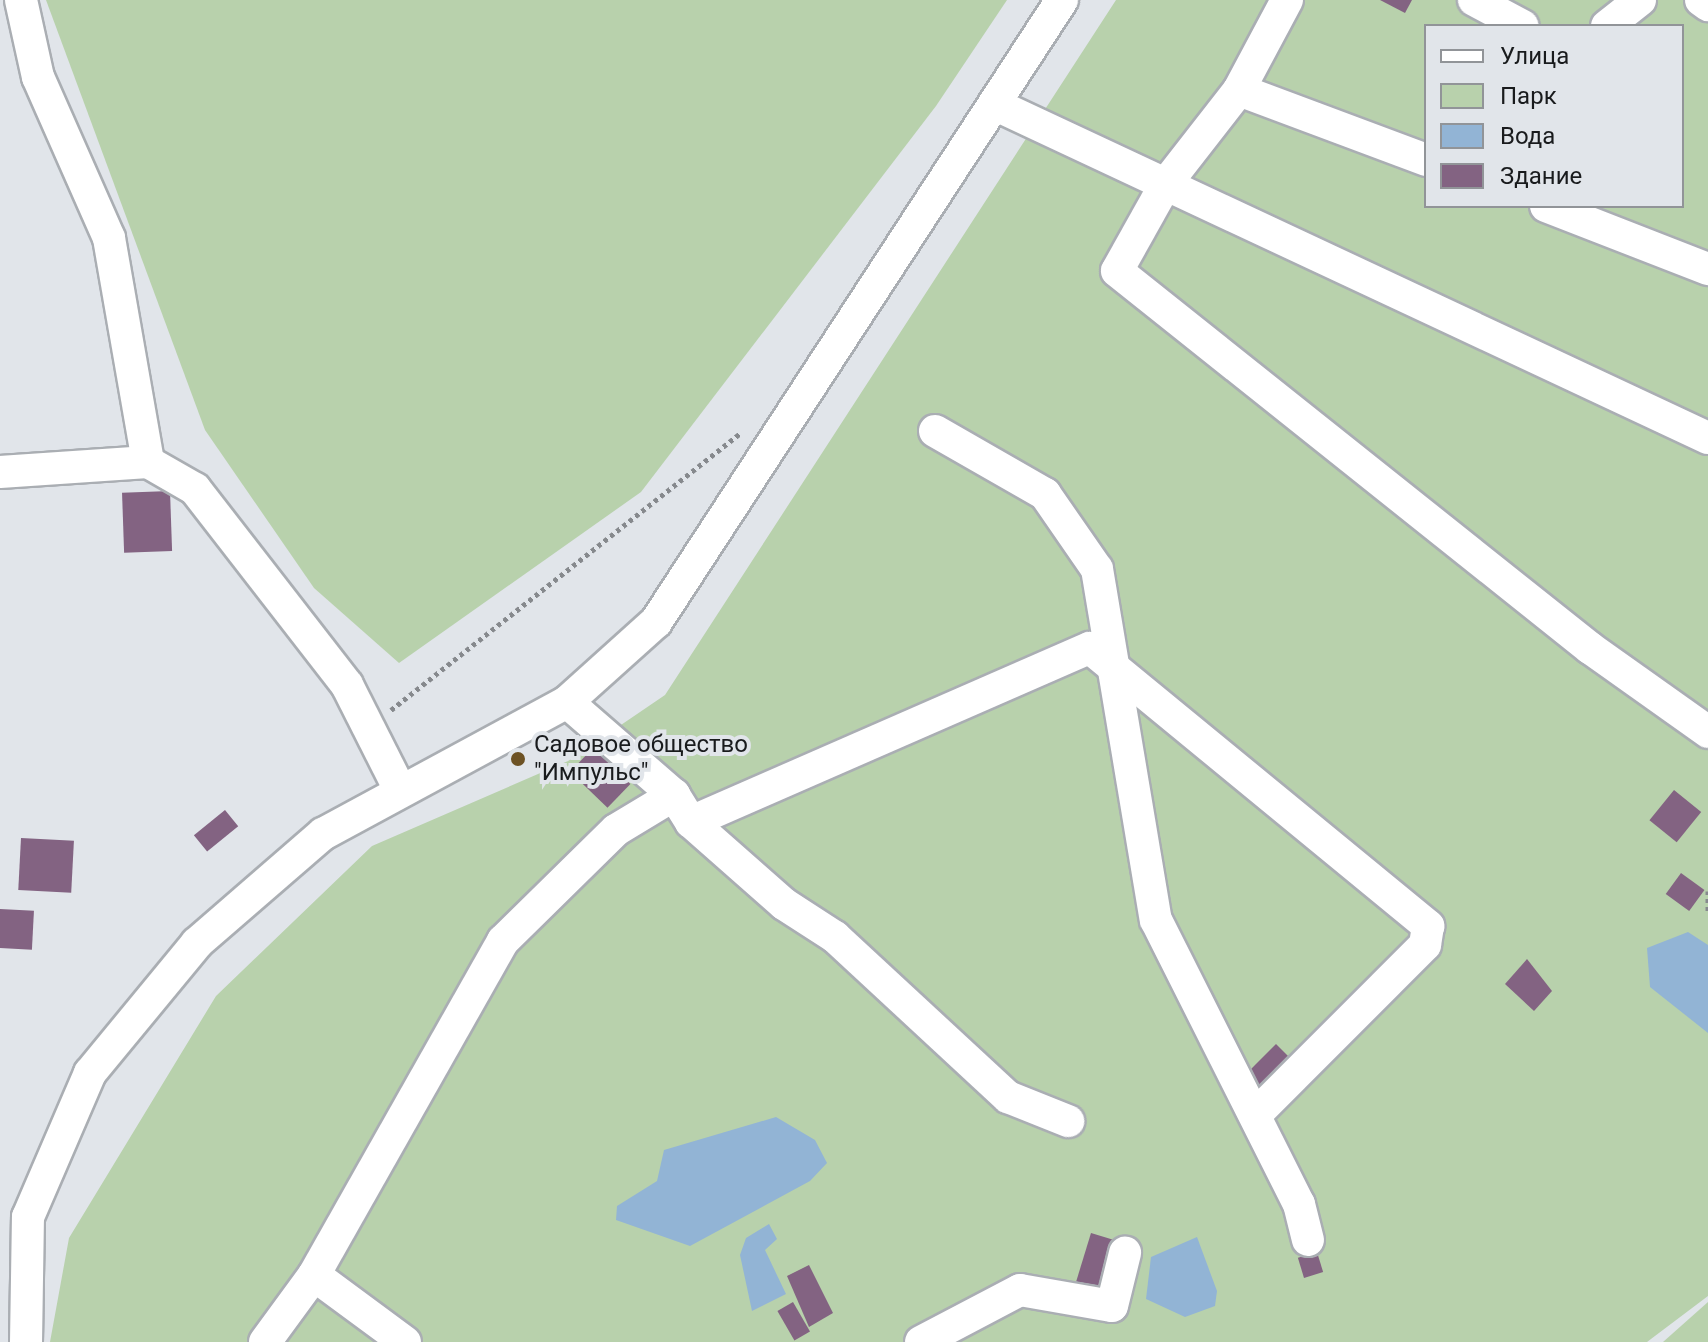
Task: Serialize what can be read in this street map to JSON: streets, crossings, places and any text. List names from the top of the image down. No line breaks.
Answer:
{"places":["Садовое общество \"Импульс\""],"legend":["Улица","Парк","Вода","Здание"]}
